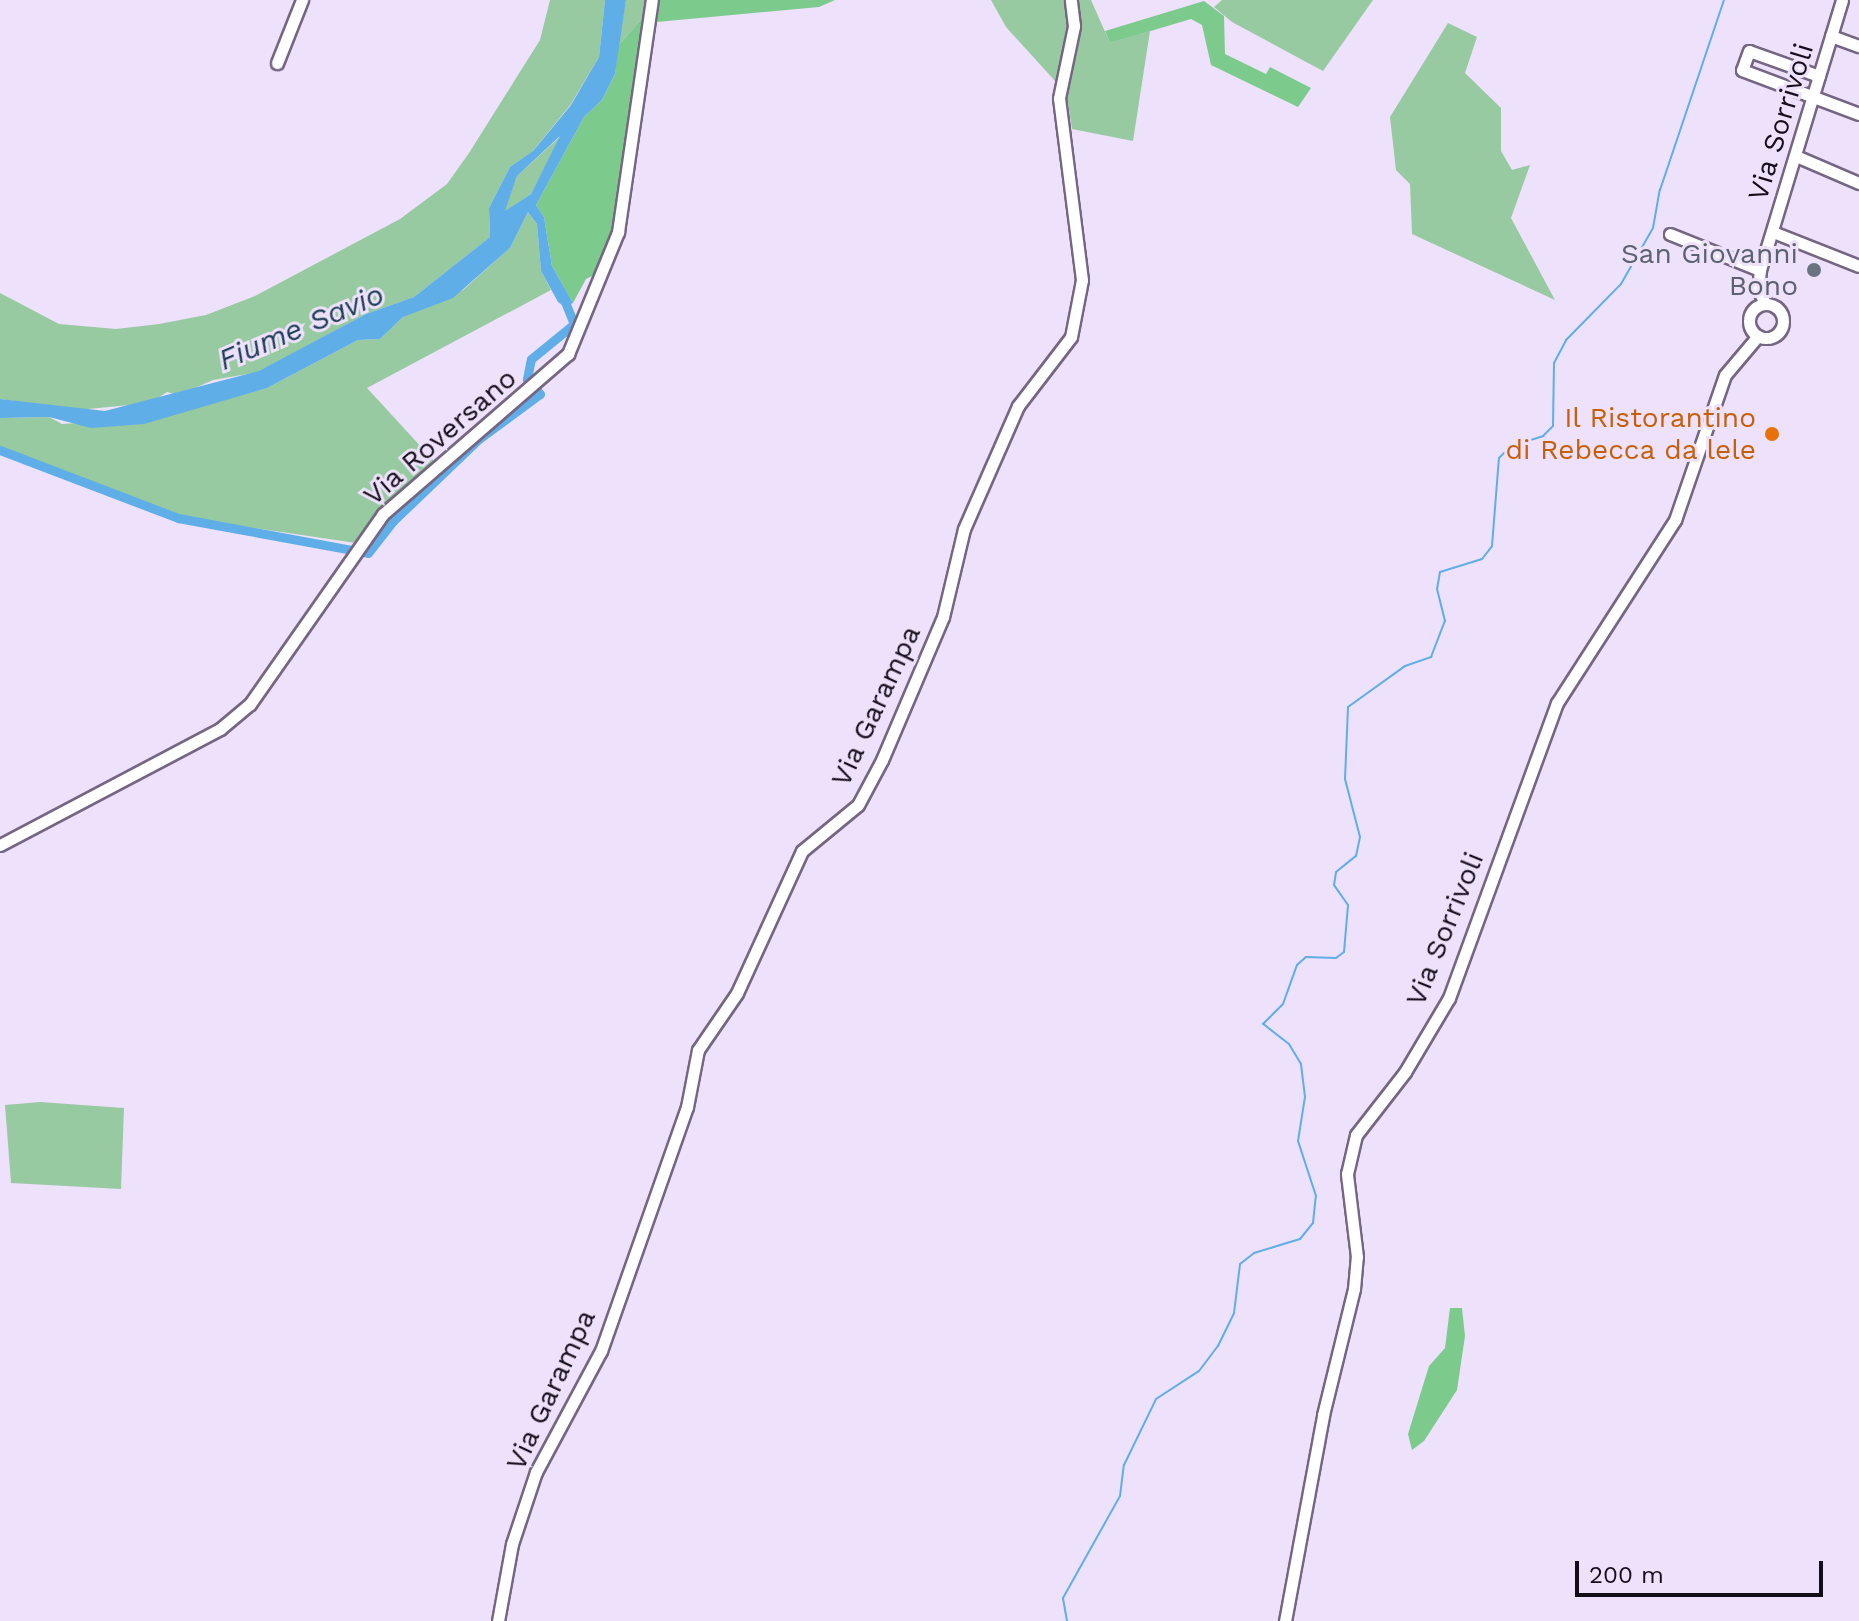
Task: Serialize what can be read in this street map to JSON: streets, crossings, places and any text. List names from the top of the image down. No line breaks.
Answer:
{"streets":{"street":["Via Sorrivoli","Via Roversano","Via Garampa"]},"water":["Fiume Savio"],"places":["San Giovanni Bono","Il Ristorantino di Rebecca da lele"],"scale_bar":"200 m"}
